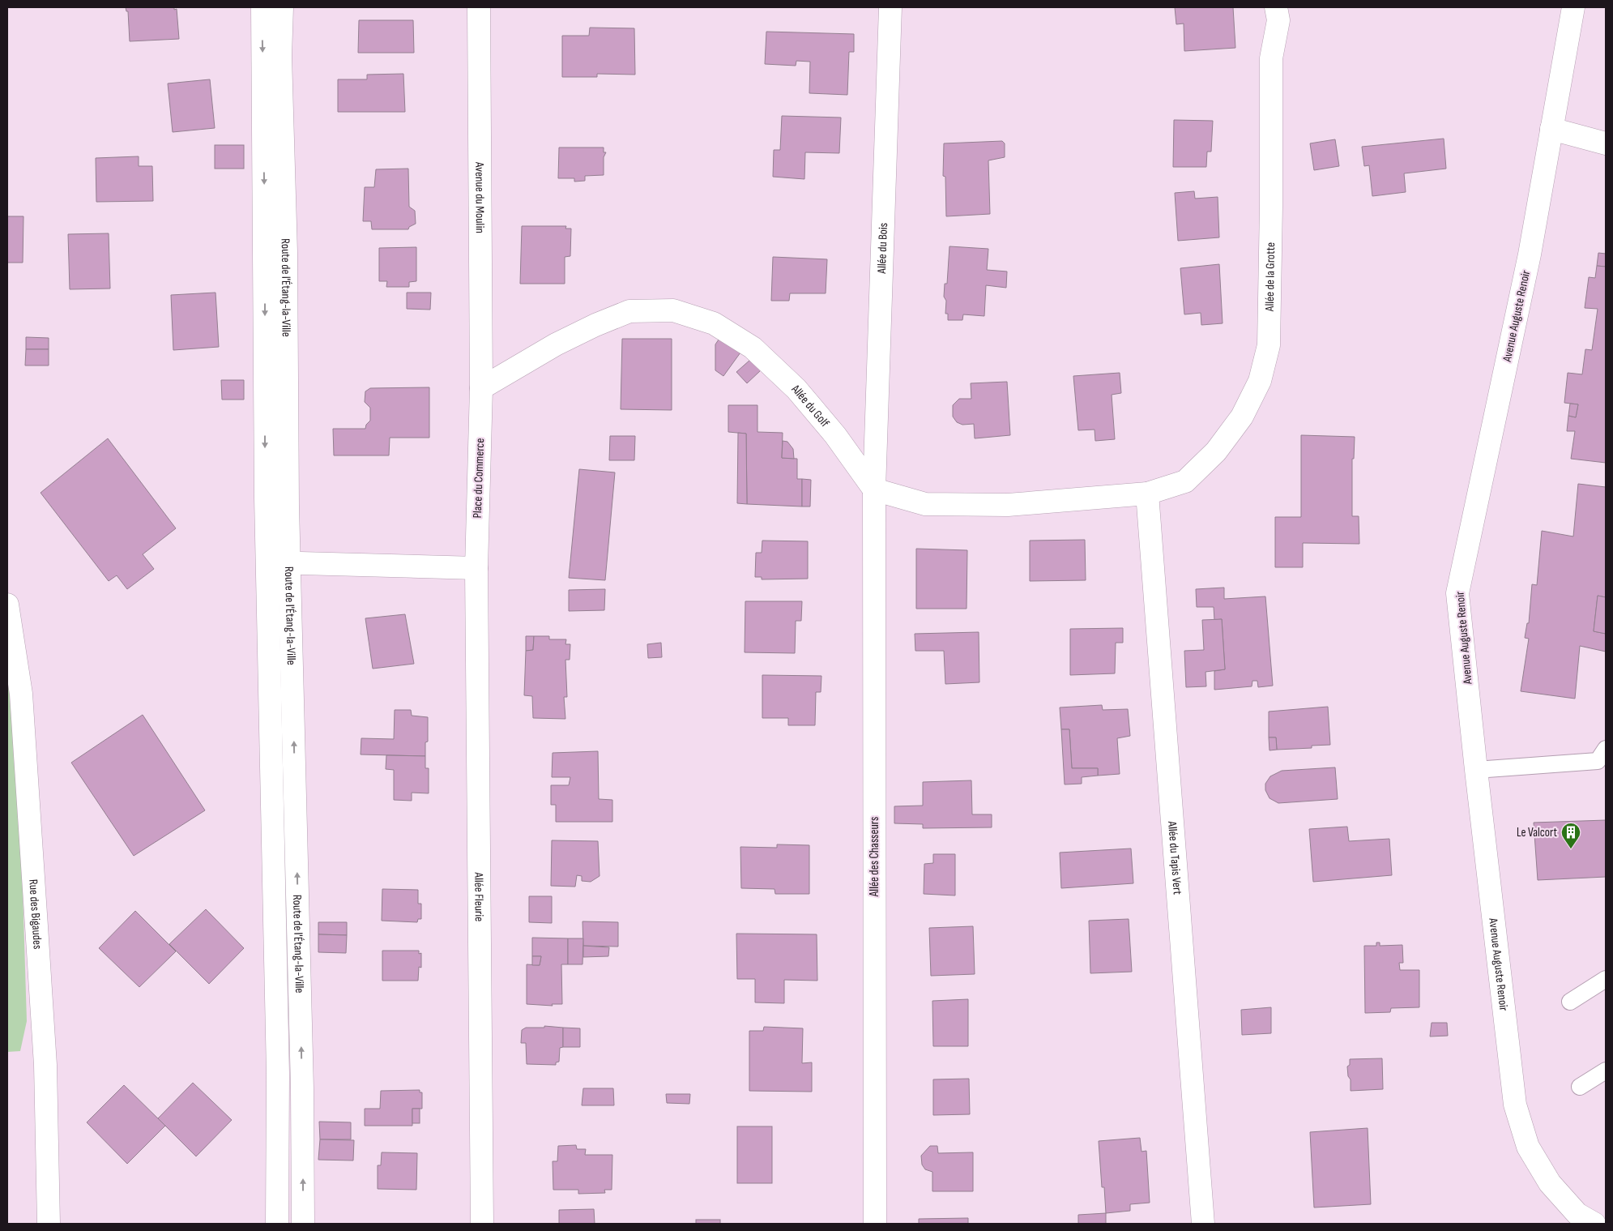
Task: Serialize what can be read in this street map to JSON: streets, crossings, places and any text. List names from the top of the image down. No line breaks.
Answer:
{"streets":{"street":["Avenue du Moulin","Allée du Bois","Allée de la Grotte","Route de l'Étang-la-Ville","Avenue Auguste Renoir","Allée du Golf","Place du Commerce","Allée des Chasseurs","Allée du Tapis Vert","Allée Fleurie","Rue des Bigaudes"]},"crossings":[["Avenue du Moulin","Allée du Golf"],["Avenue du Moulin","Place du Commerce"],["Allée du Bois","Allée du Golf"],["Allée du Bois","Allée des Chasseurs"],["Allée de la Grotte","Allée du Tapis Vert"],["Allée du Golf","Place du Commerce"],["Allée du Golf","Allée des Chasseurs"],["Place du Commerce","Allée Fleurie"]],"places":{"building":["Le Valcort"]}}
